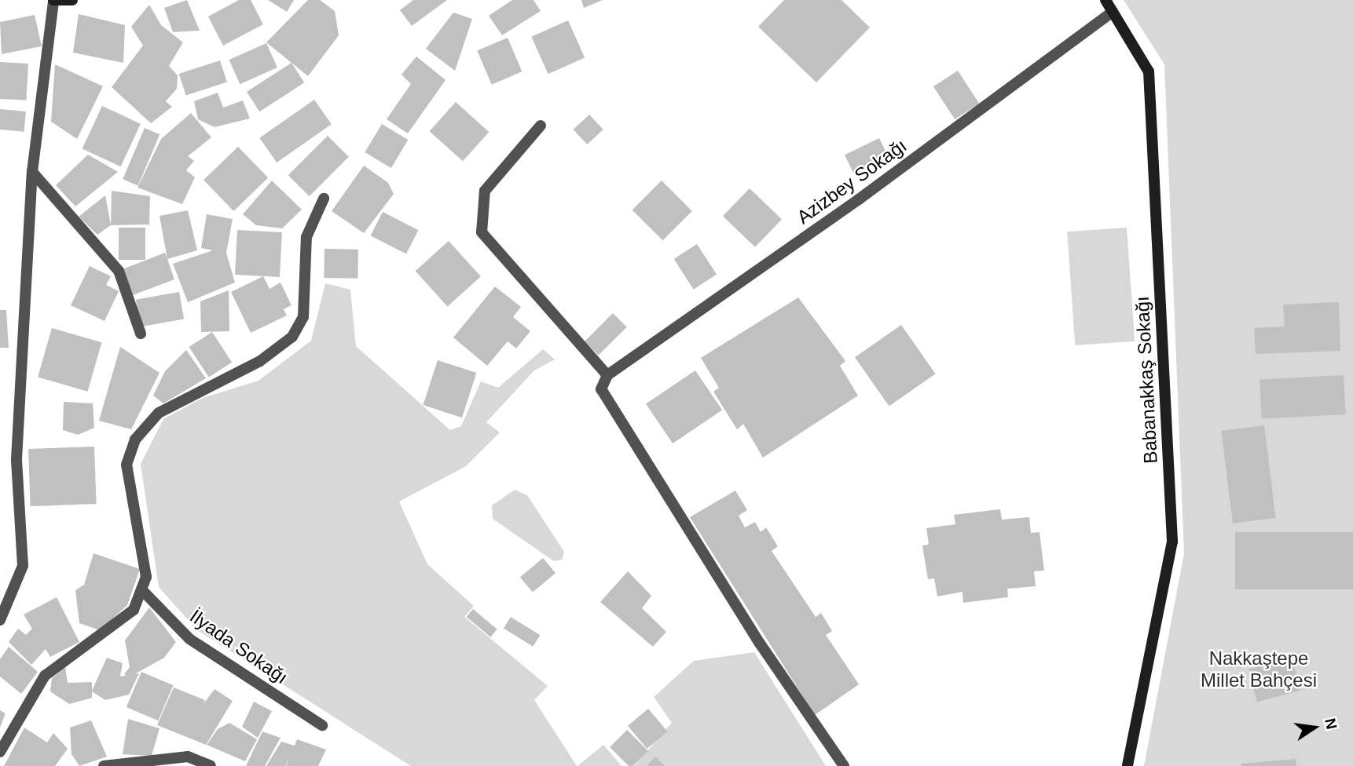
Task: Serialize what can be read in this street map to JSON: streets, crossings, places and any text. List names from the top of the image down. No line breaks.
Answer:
{"streets":{"street":["Azizbey Sokağı","Babanakkaş Sokağı","İlyada Sokağı"]},"crossings":[["Azizbey Sokağı","Babanakkaş Sokağı"]],"parks":["Nakkaştepe Millet Bahçesi"],"north":"right"}
